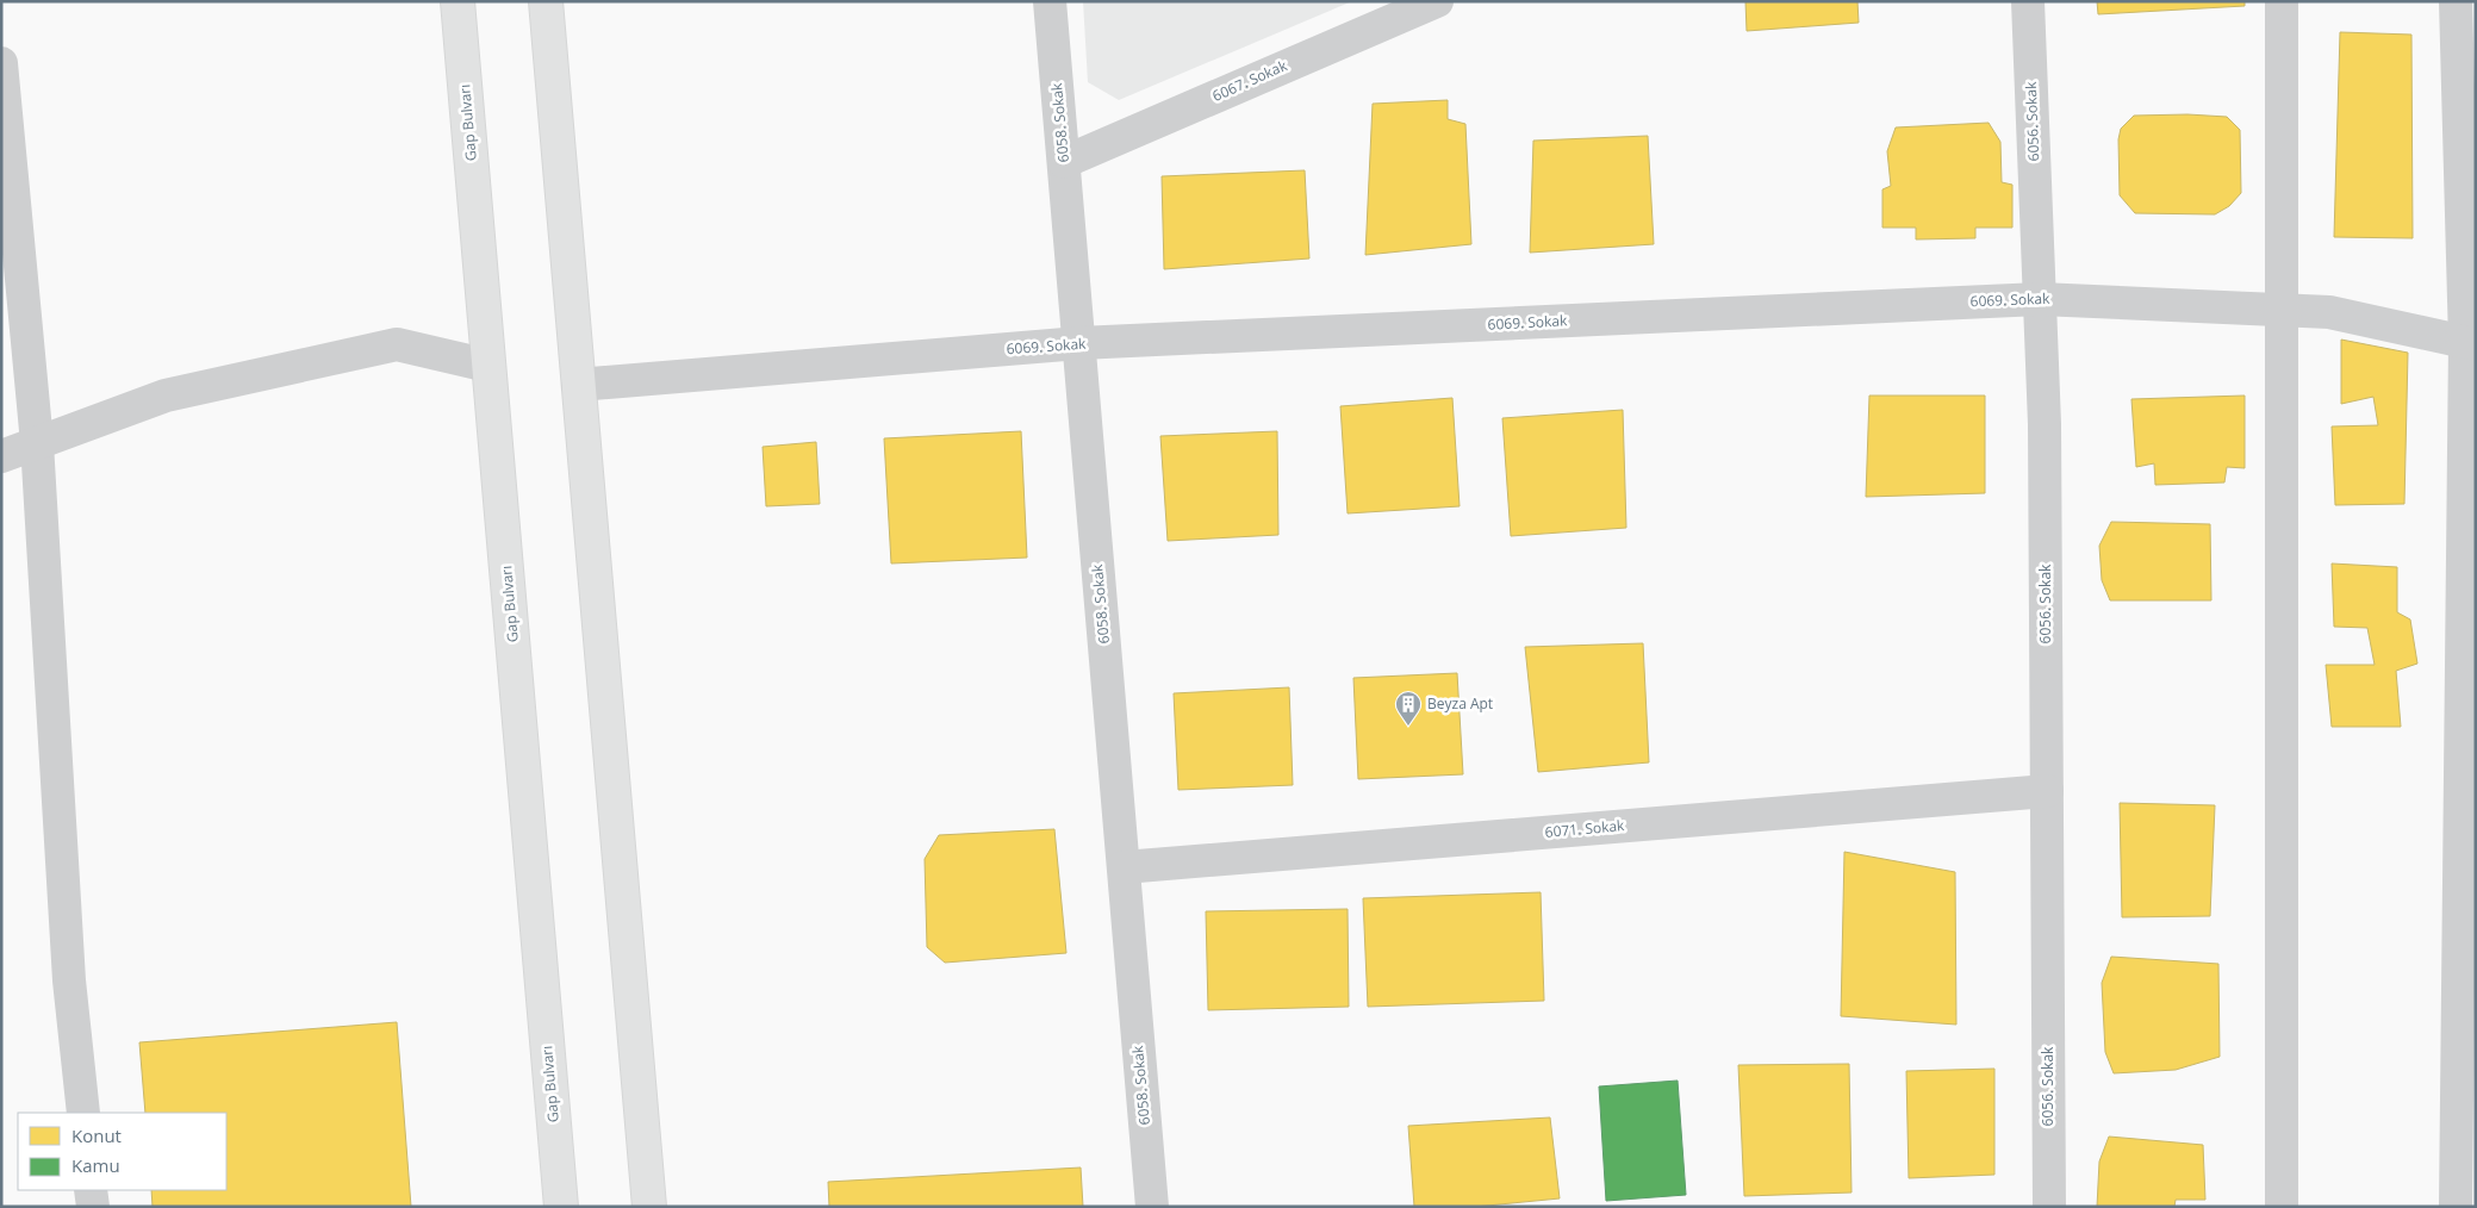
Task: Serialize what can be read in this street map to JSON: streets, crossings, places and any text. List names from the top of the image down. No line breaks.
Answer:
{"streets":{"highway":["Gap Bulvarı"],"street":["6067. Sokak","6056. Sokak","6058. Sokak","6069. Sokak","6071. Sokak"]},"crossings":[["6067. Sokak","6058. Sokak"],["6056. Sokak","6069. Sokak"],["6056. Sokak","6071. Sokak"],["6058. Sokak","6069. Sokak"],["6058. Sokak","6071. Sokak"]],"places":{"building":["Beyza Apt"]},"legend":["Konut","Kamu"]}
